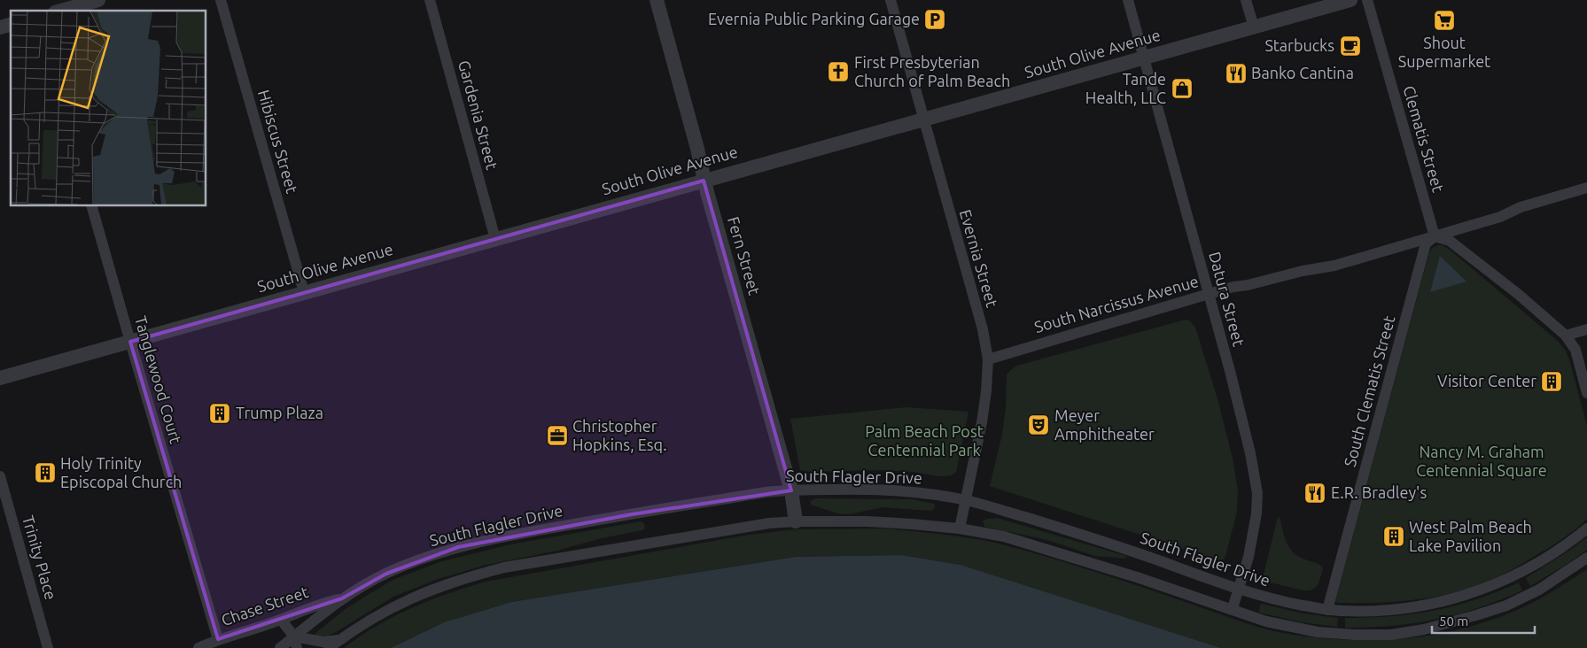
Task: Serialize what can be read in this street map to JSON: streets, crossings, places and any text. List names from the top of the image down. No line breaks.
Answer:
{"streets":{"street":["South Olive Avenue","Gardenia Street","Clematis Street","Hibiscus Street","Fern Street","Evernia Street","Datura Street","South Narcissus Avenue","Tanglewood Court","South Clematis Street","South Flagler Drive","Trinity Place","Chase Street"]},"crossings":[["South Olive Avenue","Gardenia Street"],["South Olive Avenue","Hibiscus Street"],["South Olive Avenue","Fern Street"],["South Olive Avenue","Evernia Street"],["South Olive Avenue","Datura Street"],["South Olive Avenue","Tanglewood Court"],["Clematis Street","South Narcissus Avenue"],["Clematis Street","South Clematis Street"],["Fern Street","South Flagler Drive"],["Evernia Street","South Narcissus Avenue"],["Evernia Street","South Flagler Drive"],["Datura Street","South Narcissus Avenue"],["Datura Street","South Flagler Drive"],["South Narcissus Avenue","South Clematis Street"],["Tanglewood Court","Chase Street"],["South Clematis Street","South Flagler Drive"],["South Flagler Drive","Chase Street"]],"parks":["Palm Beach Post Centennial Park","Nancy M. Graham Centennial Square"],"places":{"parking":["Evernia Public Parking Garage"],"supermarket":["Shout Supermarket"],"cafe":["Starbucks"],"church":["First Presbyterian Church of Palm Beach"],"restaurant":["Banko Cantina","E.R. Bradley's"],"shop":["Tande Health, LLC"],"building":["Visitor Center","Trump Plaza","Holy Trinity Episcopal Church","West Palm Beach Lake Pavilion"],"theatre":["Meyer Amphitheater"],"office":["Christopher Hopkins, Esq."]},"scale_bar":"50 m"}
